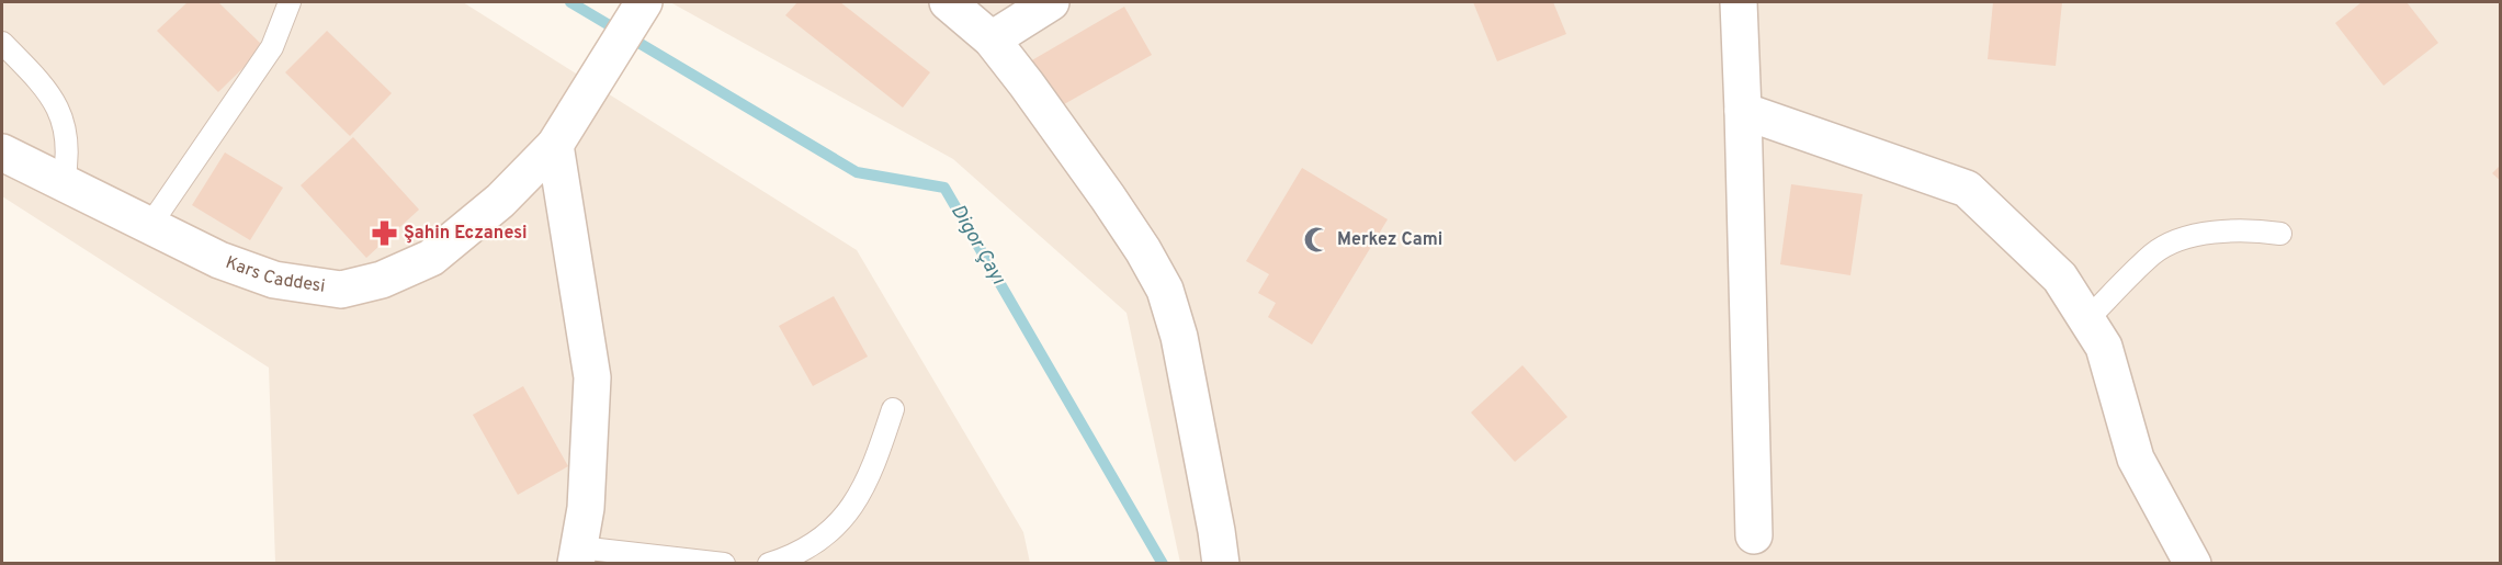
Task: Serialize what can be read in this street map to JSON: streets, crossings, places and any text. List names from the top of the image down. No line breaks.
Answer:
{"streets":{"street":["Kars Caddesi"]},"water":["Digor Çayı"],"places":{"pharmacy":["Şahin Eczanesi"],"mosque":["Merkez Cami"]}}
